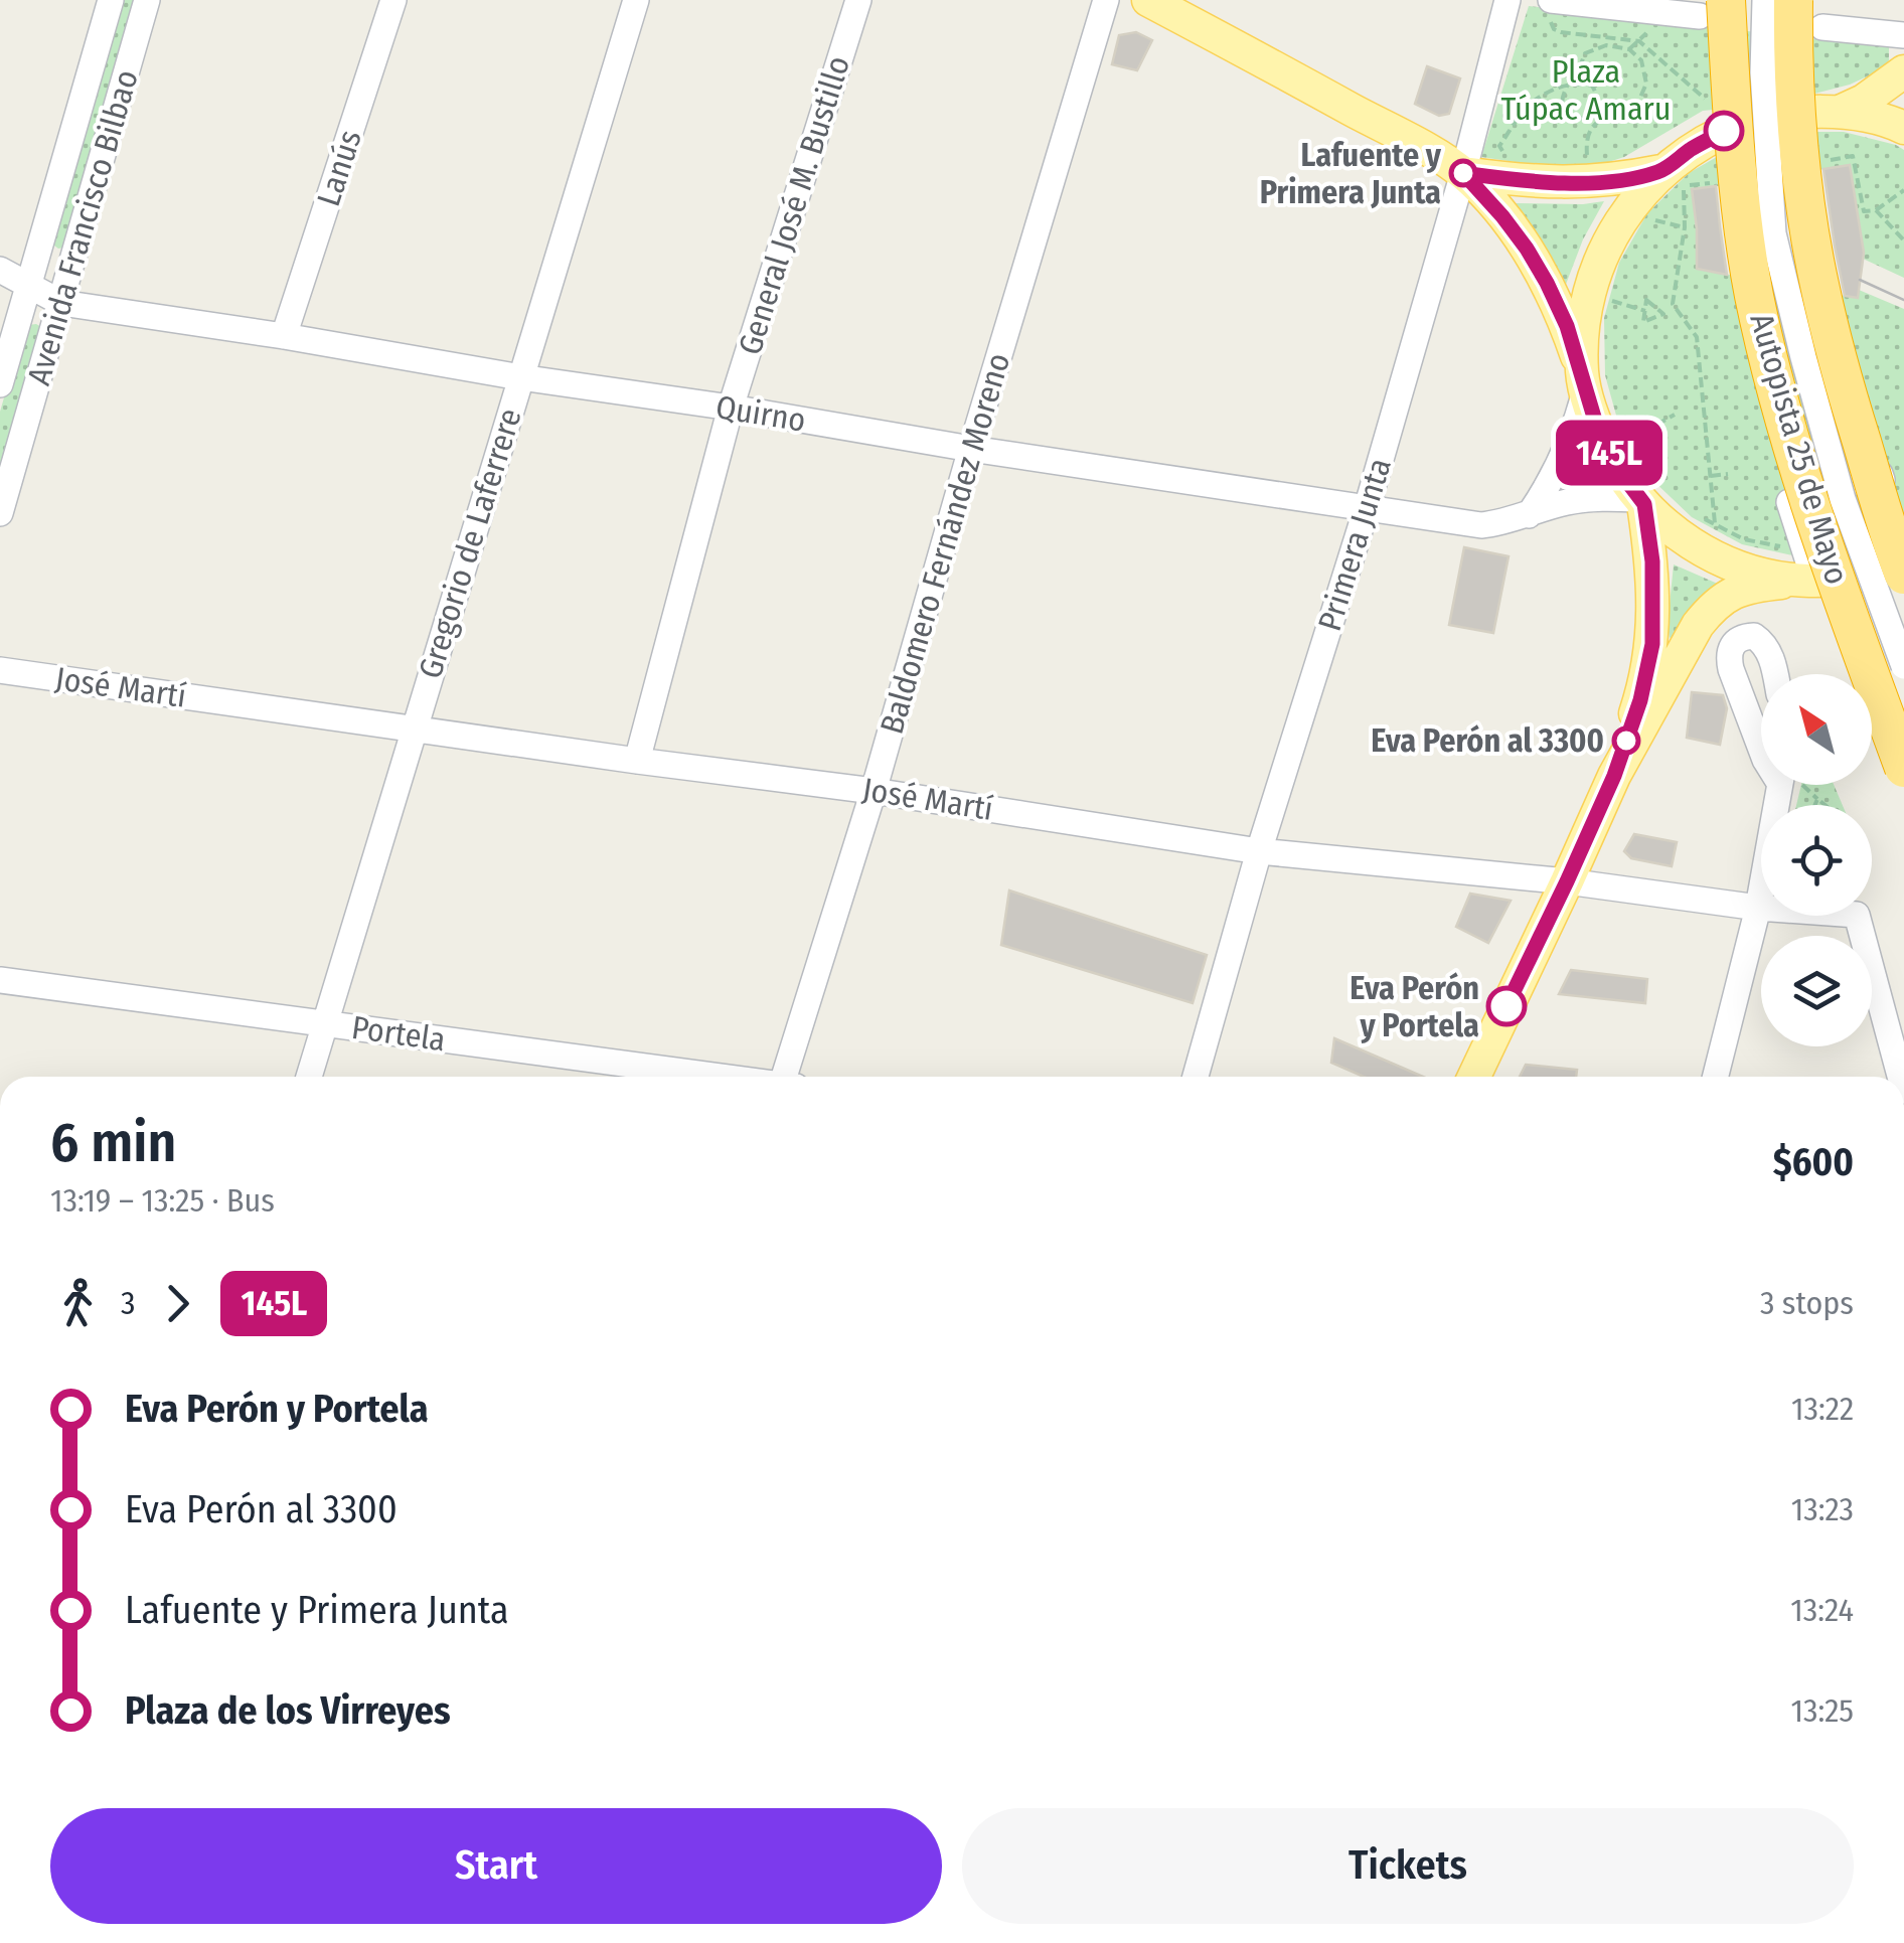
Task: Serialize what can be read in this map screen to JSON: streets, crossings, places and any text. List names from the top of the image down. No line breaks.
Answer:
{"streets":{"highway":["Autopista 25 de Mayo"],"street":["Lanús","General José M. Bustillo","Avenida Francisco Bilbao","Quirno","Gregorio de Laferrere","Baldomero Fernández Moreno","Primera Junta","José Martí","Portela"]},"crossings":[["Lanús","Quirno"],["General José M. Bustillo","Quirno"],["General José M. Bustillo","José Martí"],["Avenida Francisco Bilbao","Quirno"],["Quirno","Gregorio de Laferrere"],["Quirno","Baldomero Fernández Moreno"],["Quirno","Primera Junta"],["Gregorio de Laferrere","José Martí"],["Gregorio de Laferrere","Portela"],["Baldomero Fernández Moreno","José Martí"],["Primera Junta","José Martí"]],"parks":["Plaza Túpac Amaru"],"places":["Lafuente y Primera Junta","Eva Perón al 3300","Eva Perón y Portela"],"lines":["bus line 145L"],"north":"top left","page":{"on_map":"145L","heading":["6 min","13:19 – 13:25 · Bus","$600"],"legs":["3","145L","3 stops"],"list":[{"name":"Eva Perón y Portela","value":"13:22"},{"name":"Eva Perón al 3300","value":"13:23"},{"name":"Lafuente y Primera Junta","value":"13:24"},{"name":"Plaza de los Virreyes","value":"13:25"}],"buttons":["Start","Tickets"]}}
